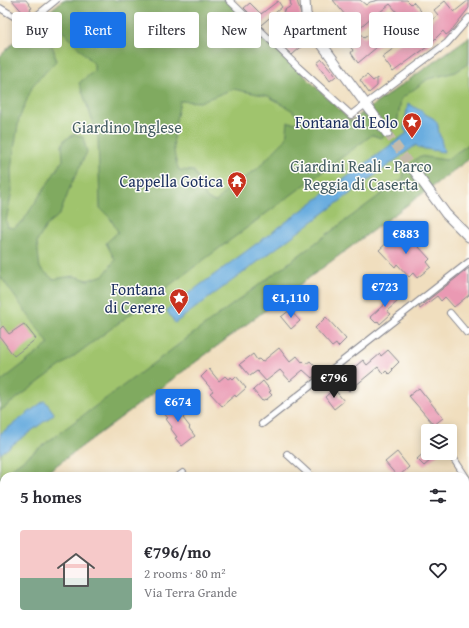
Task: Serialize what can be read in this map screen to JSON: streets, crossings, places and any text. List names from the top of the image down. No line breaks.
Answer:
{"parks":["Giardino Inglese","Giardini Reali - Parco Reggia di Caserta"],"places":{"place":["Fontana di Eolo","Fontana di Cerere"],"temple":["Cappella Gotica"]},"page":{"chip":["Buy","Rent","Filters","New","Apartment","House"],"price":["€883","€723","€1,110","€796","€674"],"heading":"5 homes","list":[{"name":"€796/mo","note":"2 rooms · 80 m² · Via Terra Grande"}]}}
